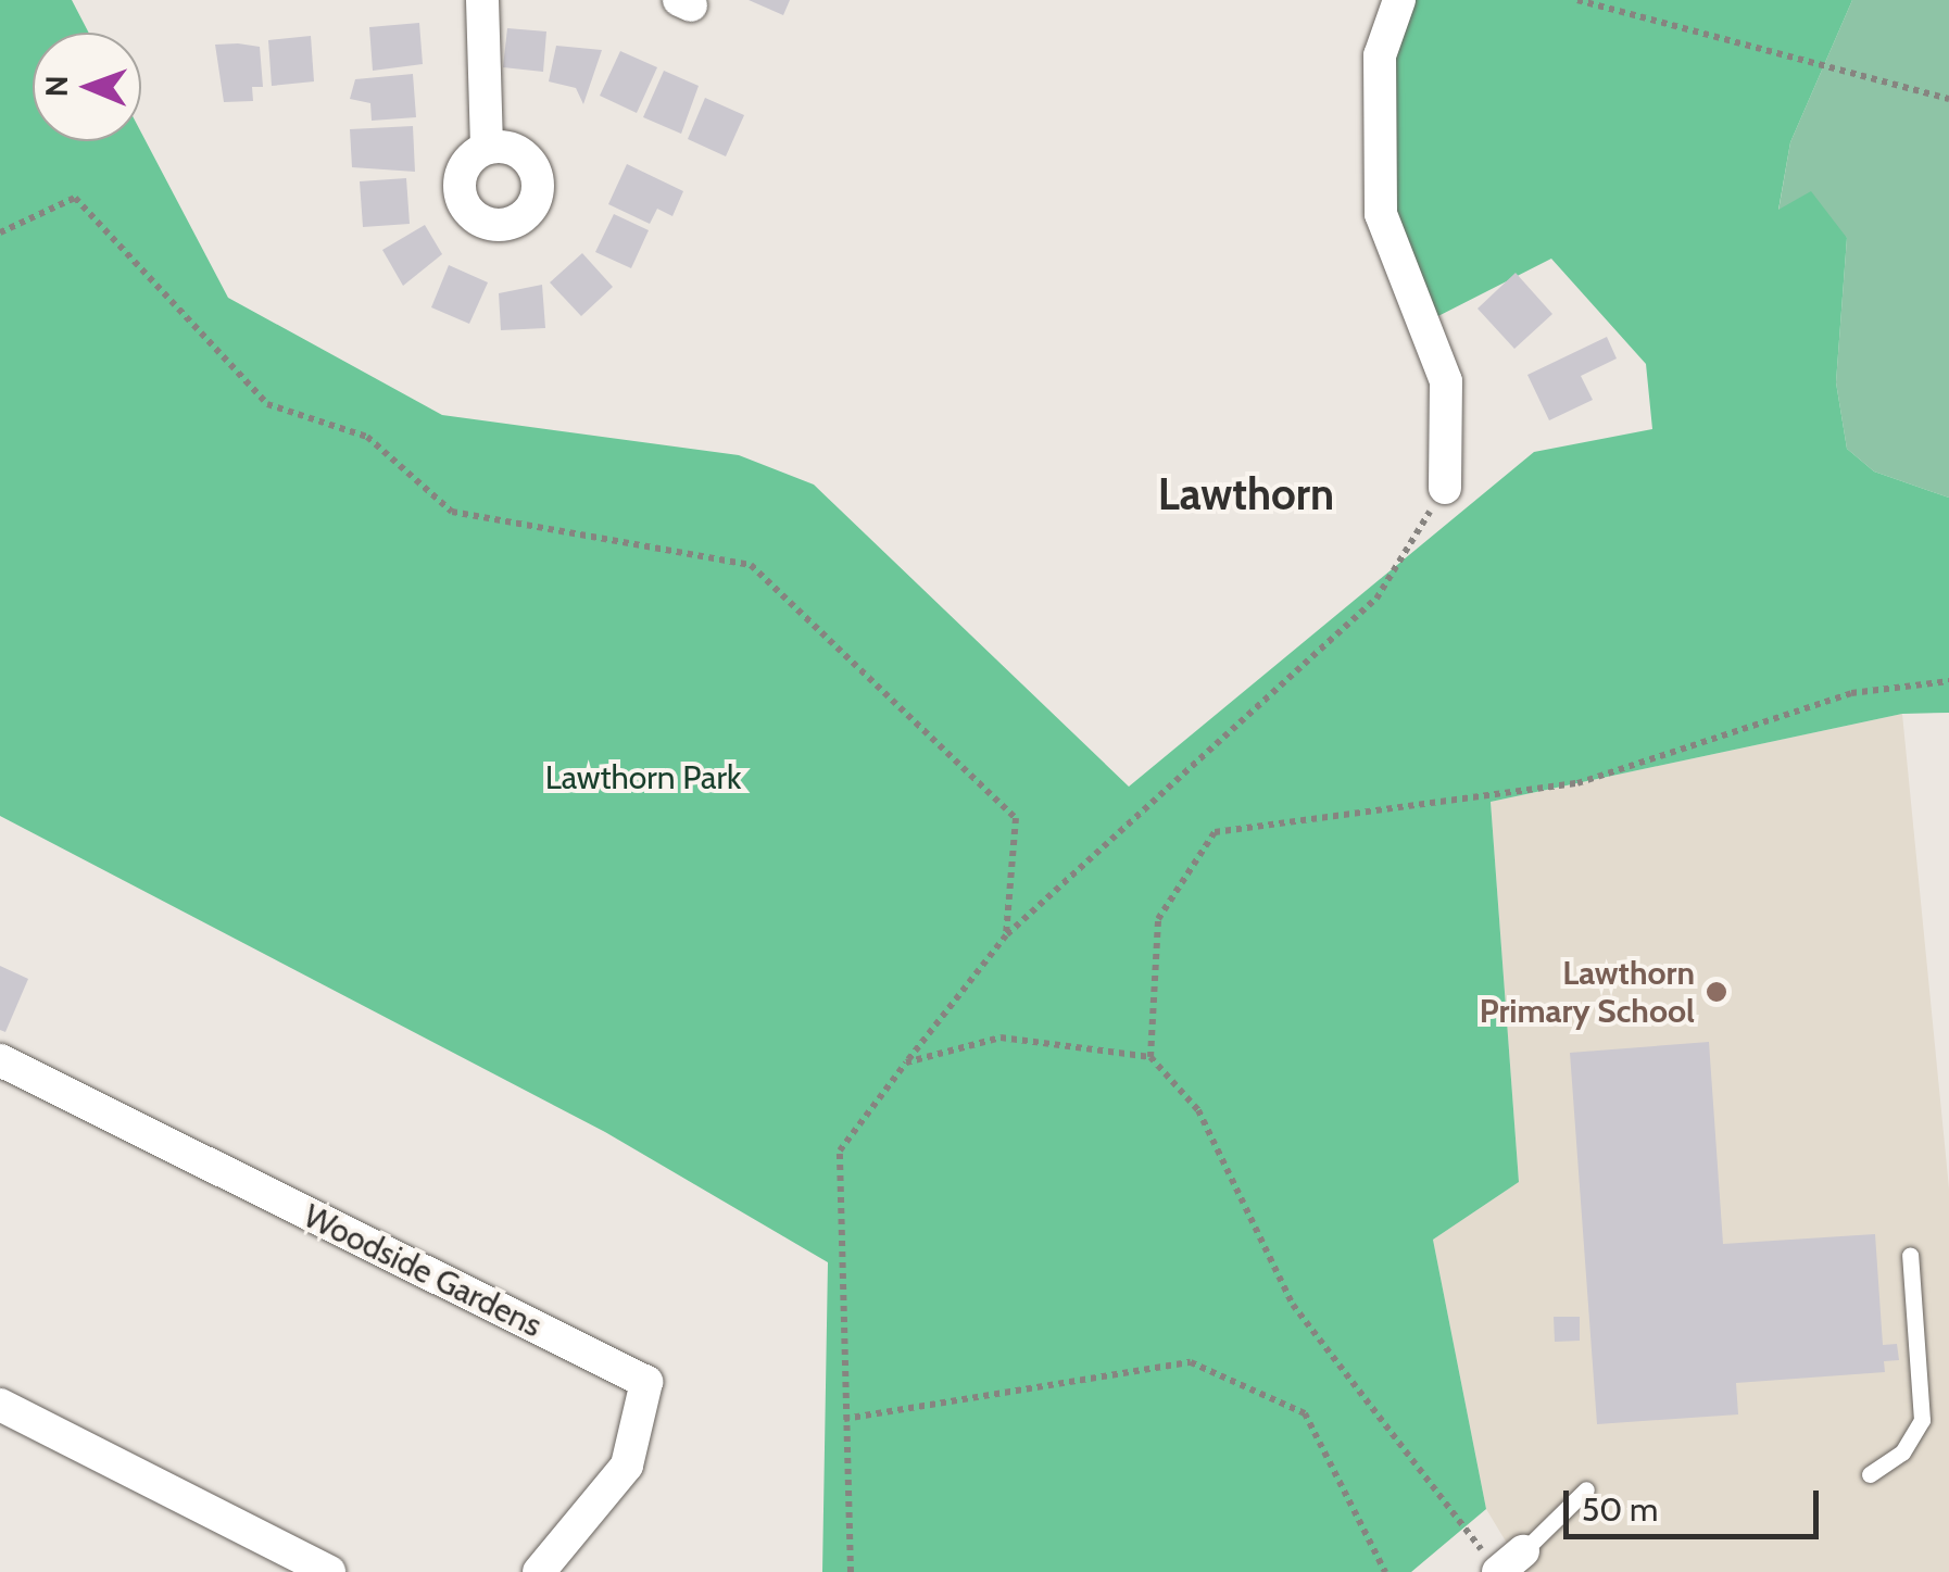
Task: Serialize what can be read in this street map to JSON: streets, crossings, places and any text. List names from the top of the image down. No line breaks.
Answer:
{"streets":{"street":["Woodside Gardens"]},"districts":["Lawthorn"],"parks":["Lawthorn Park"],"places":["Lawthorn Primary School"],"scale_bar":"50 m","north":"left"}
